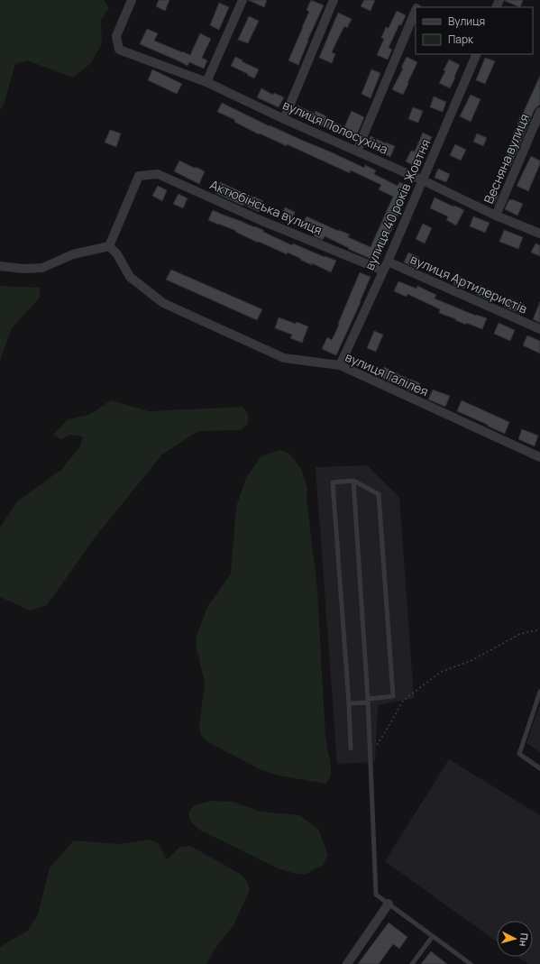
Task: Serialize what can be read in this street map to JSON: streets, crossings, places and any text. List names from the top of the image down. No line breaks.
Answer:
{"streets":{"street":["вулиця Полосухіна","Весняна вулиця","вулиця 40 років Жовтня","Актюбінська вулиця","вулиця Артилеристів","вулиця Галілея"]},"crossings":[["вулиця Полосухіна","Весняна вулиця"],["вулиця Полосухіна","вулиця 40 років Жовтня"],["вулиця 40 років Жовтня","Актюбінська вулиця"],["вулиця 40 років Жовтня","вулиця Артилеристів"],["вулиця 40 років Жовтня","вулиця Галілея"],["Актюбінська вулиця","вулиця Галілея"]],"legend":["Вулиця","Парк"],"north":"right"}
